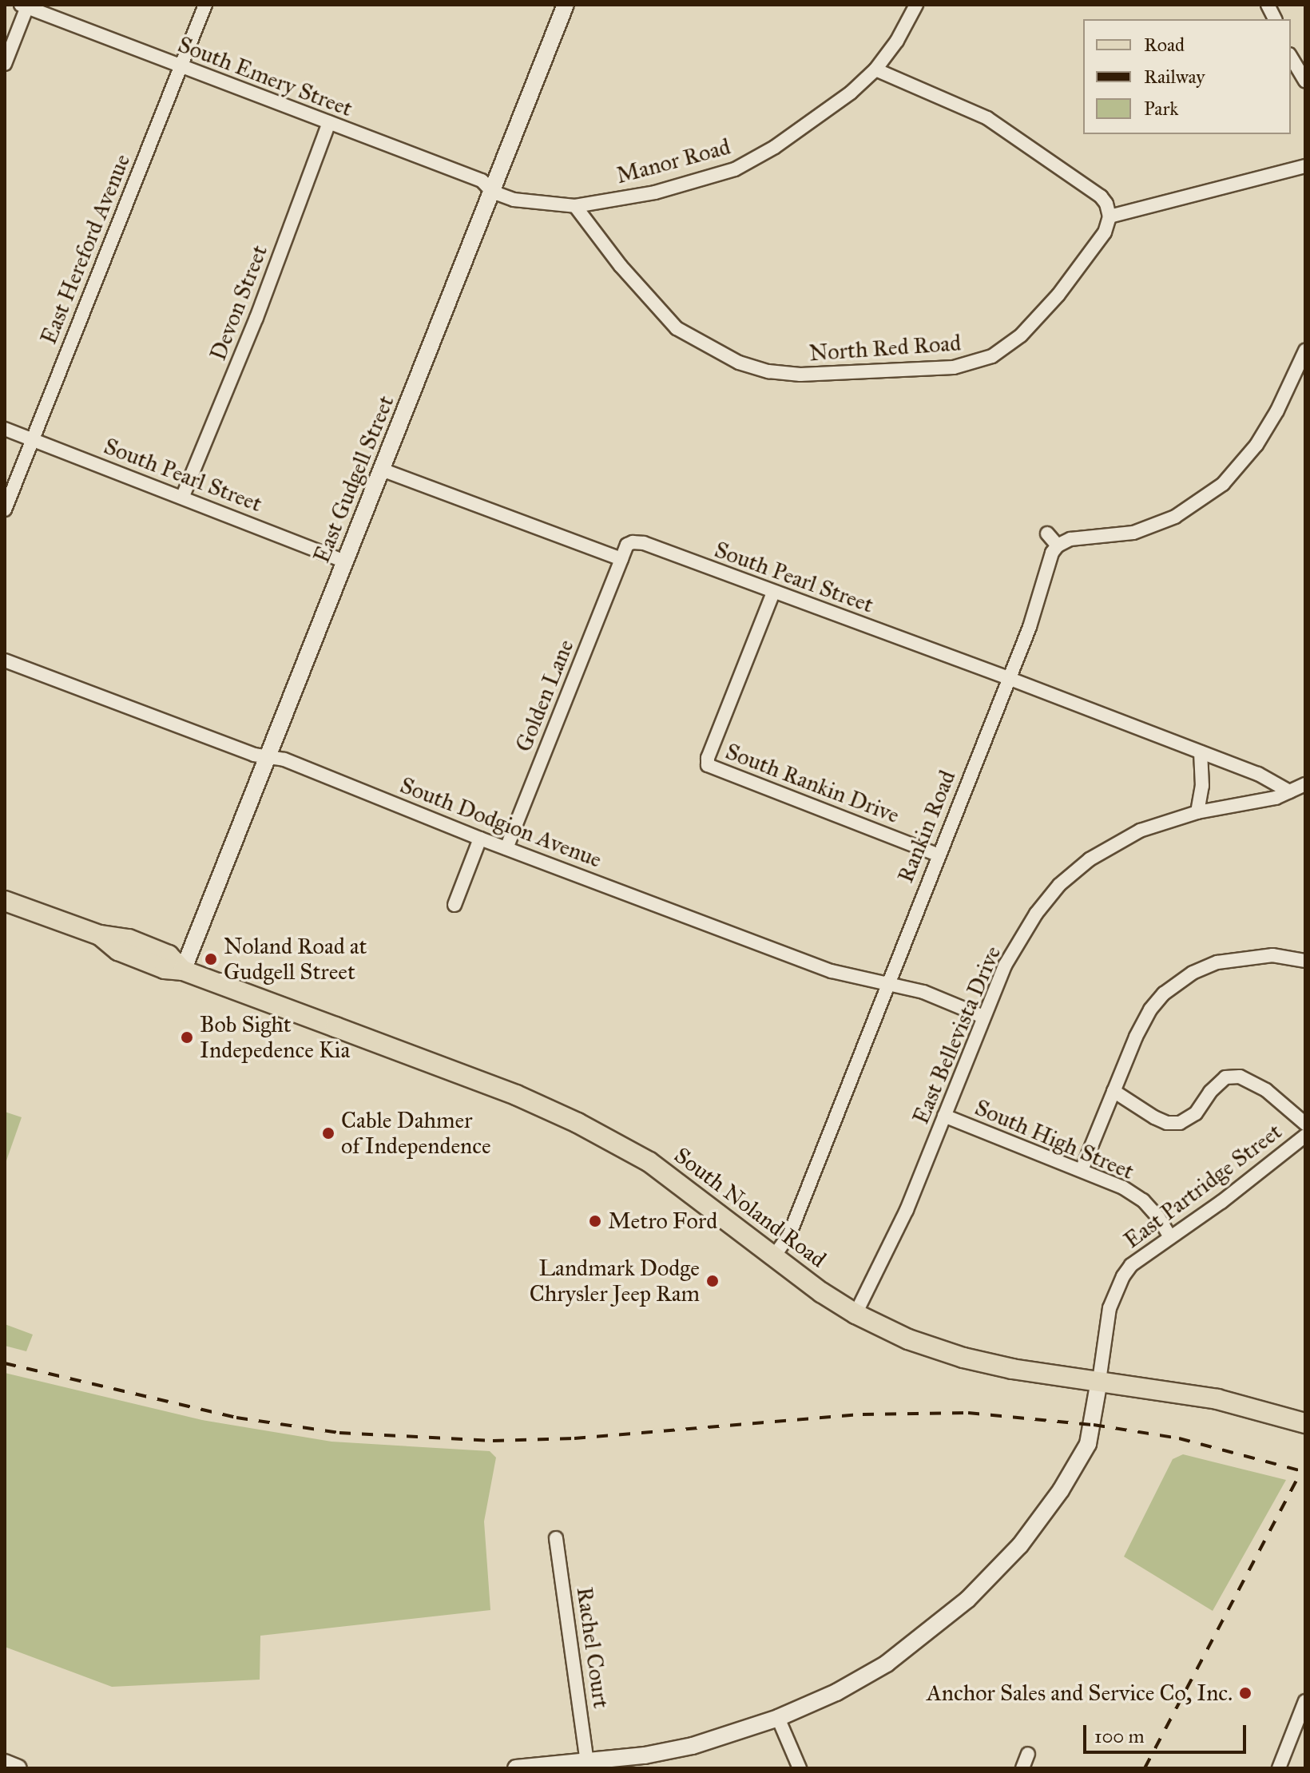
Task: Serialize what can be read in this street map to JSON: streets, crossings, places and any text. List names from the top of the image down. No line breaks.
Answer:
{"streets":{"main road":["South Noland Road"],"street":["South Emery Street","Manor Road","East Hereford Avenue","Devon Street","North Red Road","South Pearl Street","East Gudgell Street","Golden Lane","South Rankin Drive","South Dodgion Avenue","Rankin Road","East Bellevista Drive","South High Street","East Partridge Street","Rachel Court"]},"crossings":[["South Emery Street","Manor Road"],["South Emery Street","East Hereford Avenue"],["South Emery Street","Devon Street"],["South Emery Street","East Gudgell Street"],["Manor Road","North Red Road"],["Manor Road","East Gudgell Street"],["East Hereford Avenue","South Pearl Street"],["Devon Street","South Pearl Street"],["South Pearl Street","East Gudgell Street"],["South Pearl Street","Golden Lane"],["South Pearl Street","South Rankin Drive"],["South Pearl Street","Rankin Road"],["South Pearl Street","East Bellevista Drive"],["East Gudgell Street","South Dodgion Avenue"],["East Gudgell Street","South Noland Road"],["Golden Lane","South Dodgion Avenue"],["South Rankin Drive","Rankin Road"],["South Dodgion Avenue","Rankin Road"],["South Dodgion Avenue","East Bellevista Drive"],["Rankin Road","South Noland Road"],["East Bellevista Drive","South High Street"],["East Bellevista Drive","South Noland Road"],["South High Street","East Partridge Street"],["East Partridge Street","South Noland Road"]],"places":["Noland Road at Gudgell Street","Bob Sight Indepedence Kia","Cable Dahmer of Independence","Metro Ford","Landmark Dodge Chrysler Jeep Ram","Anchor Sales and Service Co, Inc."],"legend":["Road","Railway","Park"],"scale_bar":"100 m"}
